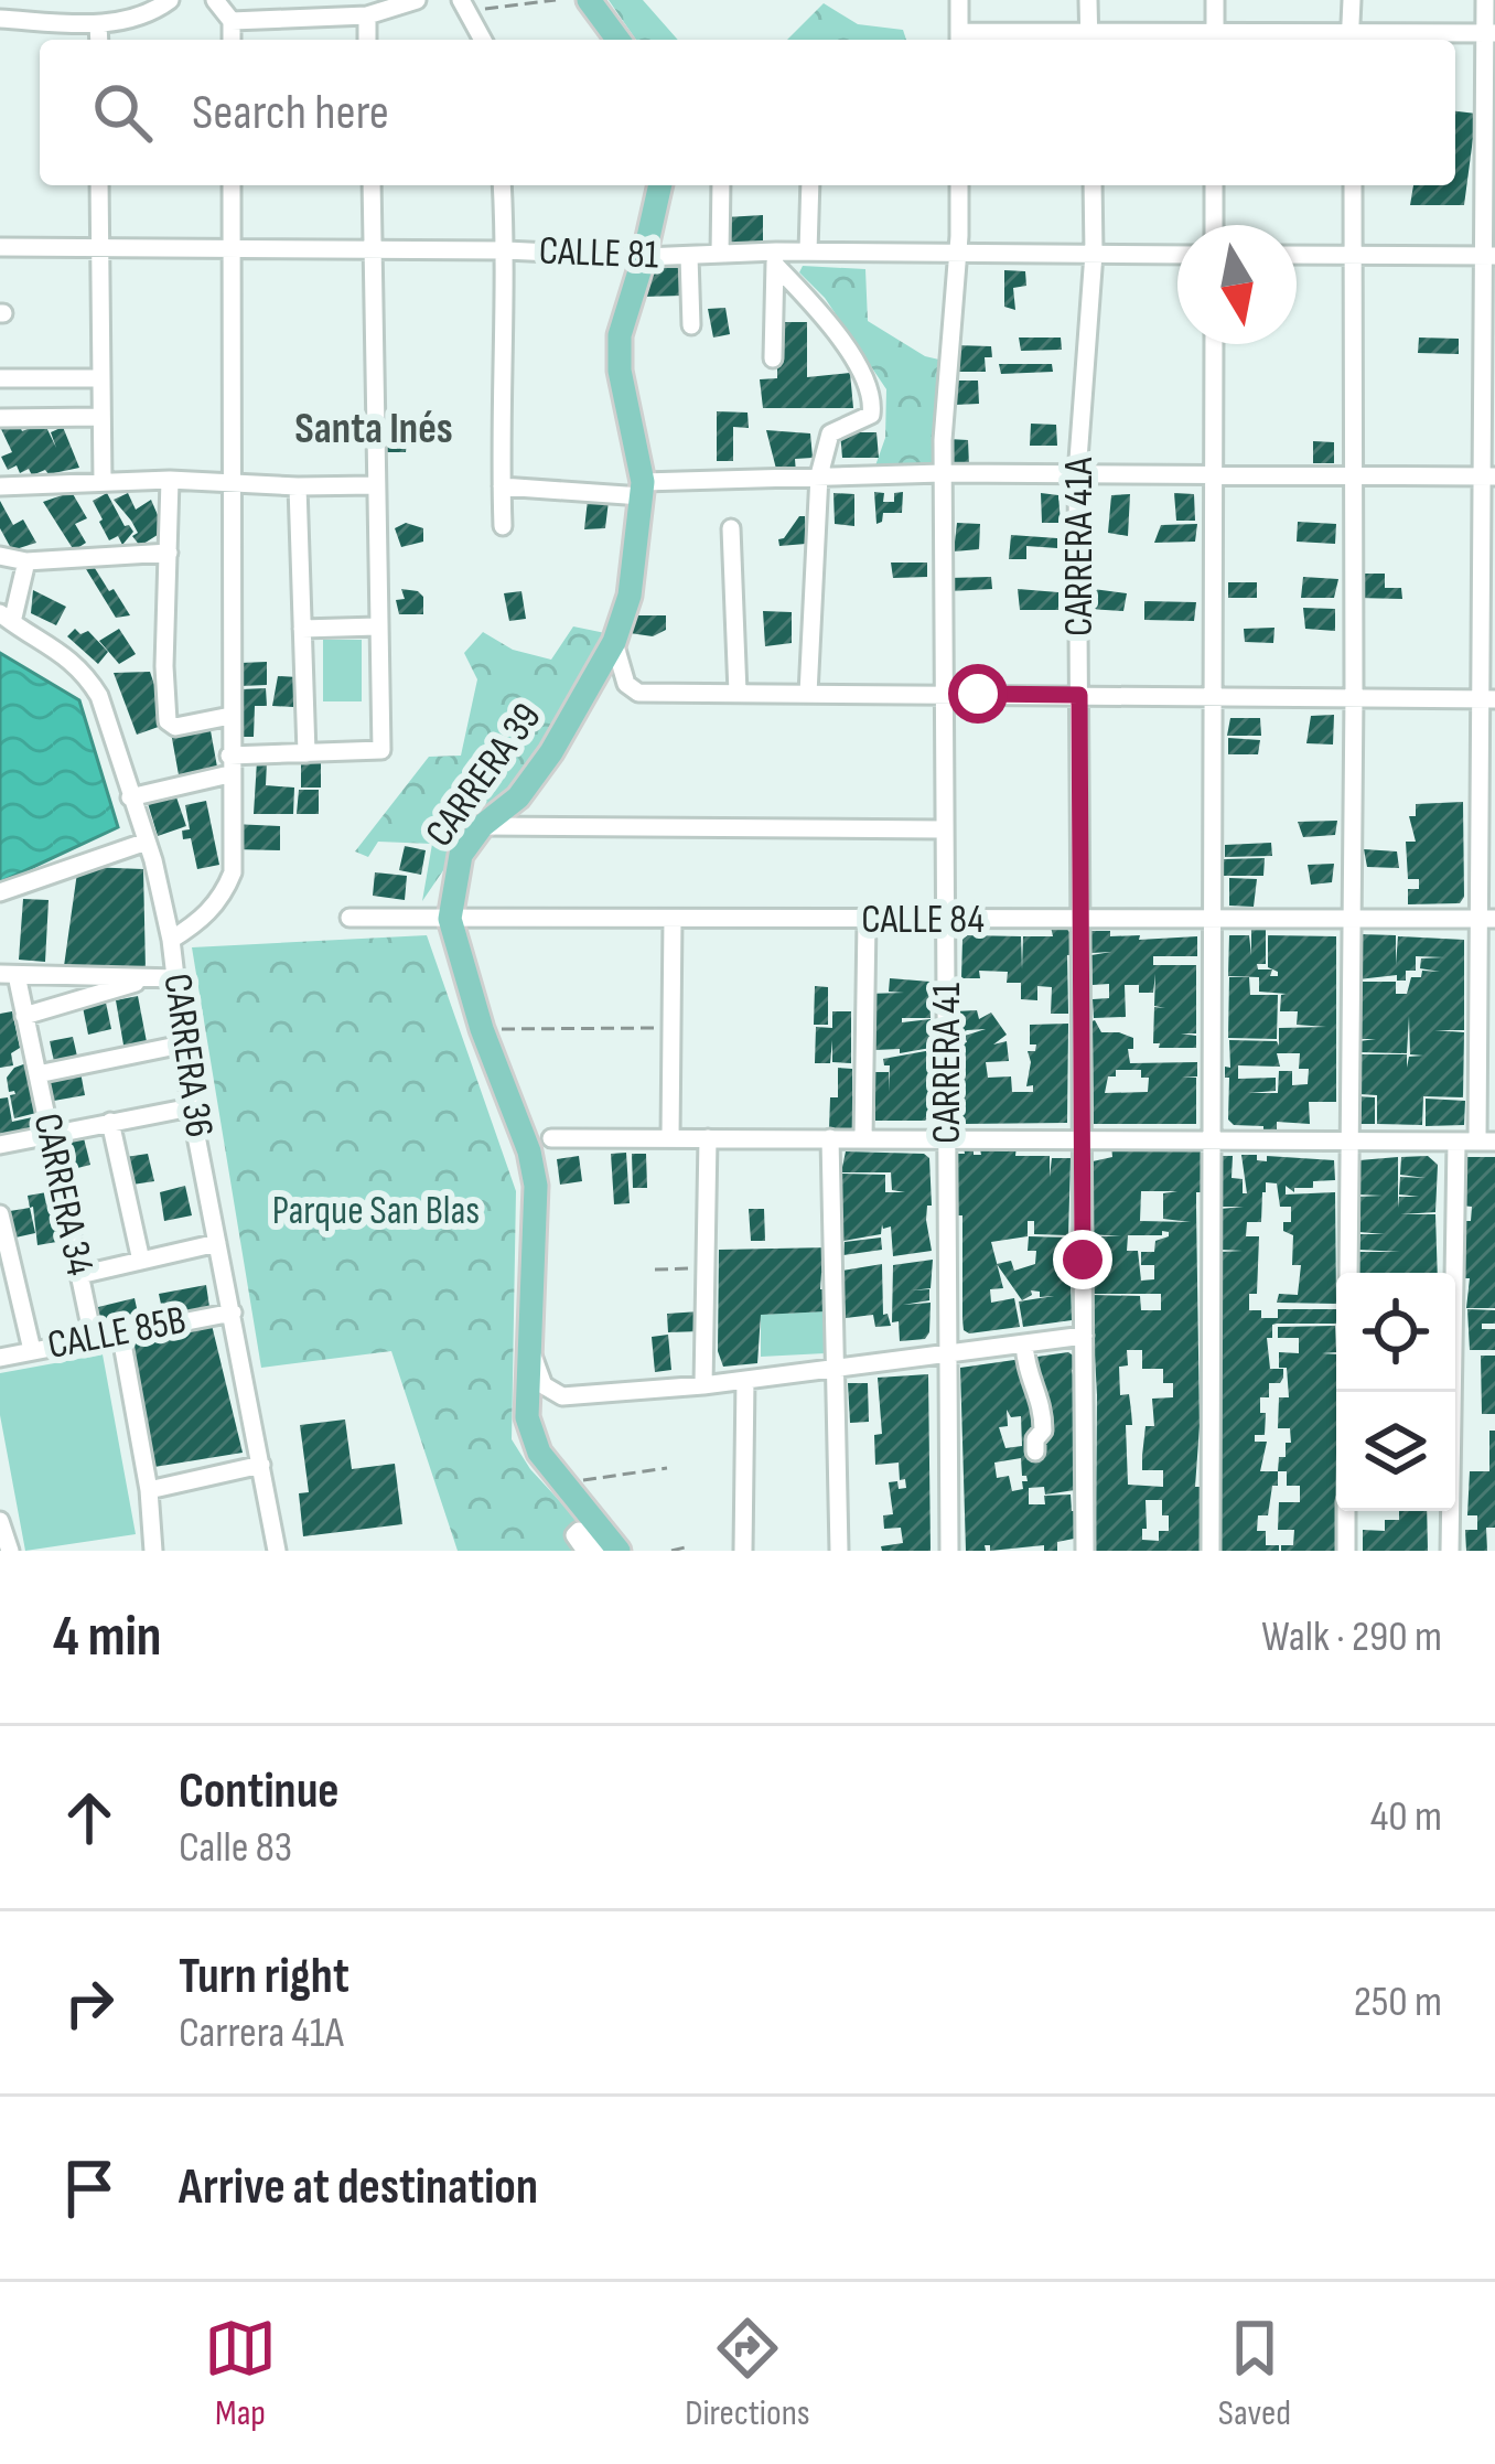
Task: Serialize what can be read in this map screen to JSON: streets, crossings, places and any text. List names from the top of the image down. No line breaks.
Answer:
{"streets":{"main road":["CARRERA 39"],"street":["CALLE 81","CARRERA 41A","CALLE 84","CARRERA 36","CARRERA 41","CARRERA 34","CALLE 85B"]},"crossings":[["CALLE 81","CARRERA 41A"],["CALLE 81","CARRERA 39"],["CALLE 81","CARRERA 41"],["CARRERA 41A","CALLE 84"],["CARRERA 39","CALLE 84"],["CALLE 84","CARRERA 41"],["CARRERA 36","CALLE 85B"],["CARRERA 34","CALLE 85B"]],"districts":["Santa Inés"],"parks":["Parque San Blas"],"north":"bottom","page":{"search":"Search here","heading":["4 min","Walk · 290 m"],"list":[["Continue","Calle 83","40 m"],["Turn right","Carrera 41A","250 m"],"Arrive at destination"],"nav":["Map","Directions","Saved"]}}
